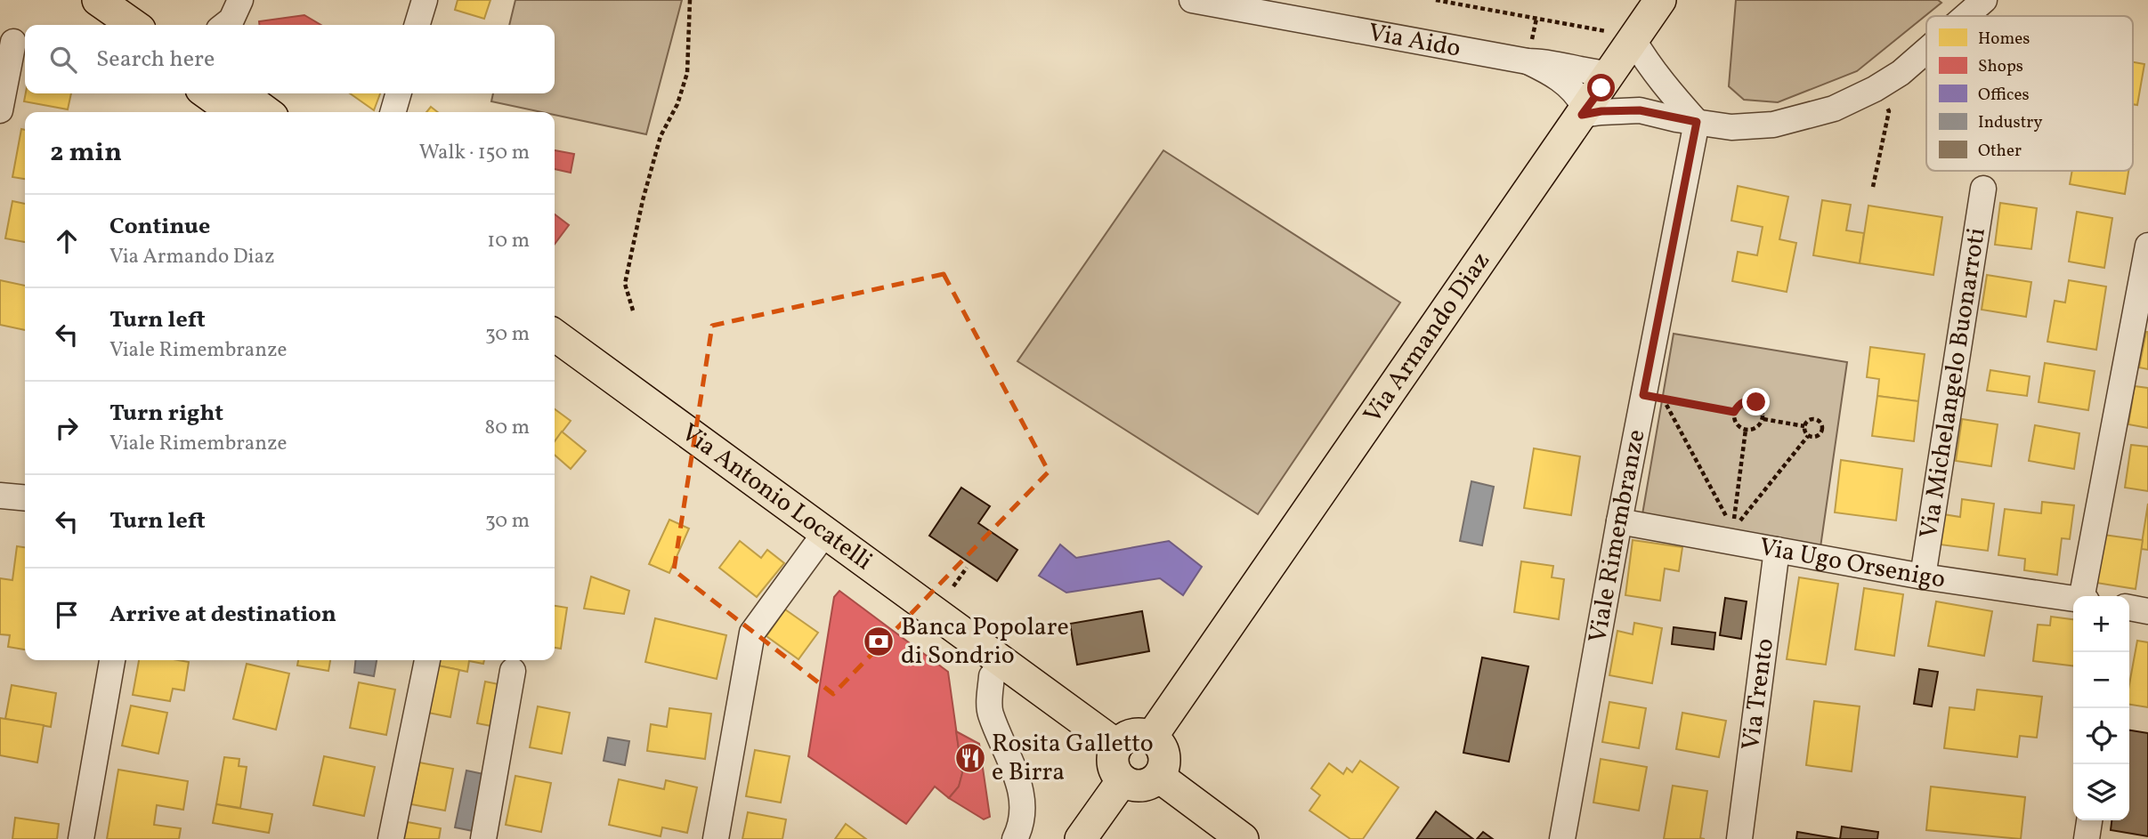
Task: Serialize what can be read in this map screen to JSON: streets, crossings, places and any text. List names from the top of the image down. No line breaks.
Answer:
{"streets":{"main road":["Via Armando Diaz","Via Antonio Locatelli"],"street":["Via Aido","Via Michelangelo Buonarroti","Viale Rimembranze","Via Ugo Orsenigo","Via Trento"]},"crossings":[["Via Aido","Via Armando Diaz"],["Via Armando Diaz","Via Antonio Locatelli"],["Via Michelangelo Buonarroti","Via Ugo Orsenigo"],["Viale Rimembranze","Via Ugo Orsenigo"],["Via Ugo Orsenigo","Via Trento"]],"places":{"bank":["Banca Popolare di Sondrio"],"restaurant":["Rosita Galletto e Birra"]},"legend":["Homes","Shops","Offices","Industry","Other"],"page":{"search":"Search here","heading":["2 min","Walk · 150 m"],"list":[["Continue","Via Armando Diaz","10 m"],["Turn left","Viale Rimembranze","30 m"],["Turn right","Viale Rimembranze","80 m"],["Turn left","30 m"],"Arrive at destination"],"map_buttons":["+","−"]}}
